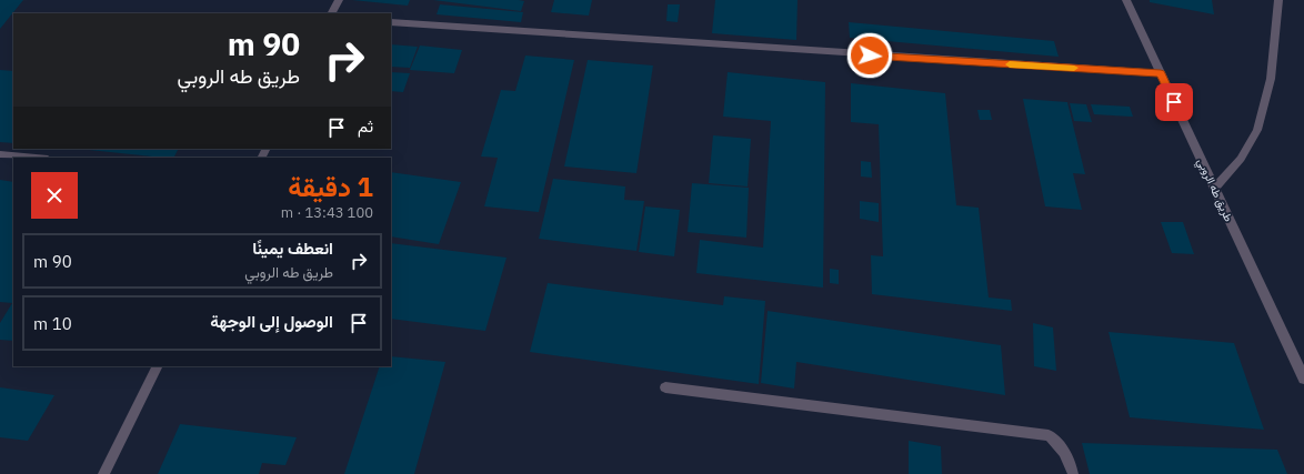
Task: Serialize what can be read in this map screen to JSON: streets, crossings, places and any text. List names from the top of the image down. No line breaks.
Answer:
{"streets":{"street":["طريق طه الروبي"]},"page":{"turn":["90 m","طريق طه الروبي"],"then":"ثم","heading":["1 دقيقة","100 m · 13:43"],"list":[{"name":"انعطف يمينًا","note":"طريق طه الروبي","value":"90 m"},{"name":"الوصول إلى الوجهة","value":"10 m"}]}}
